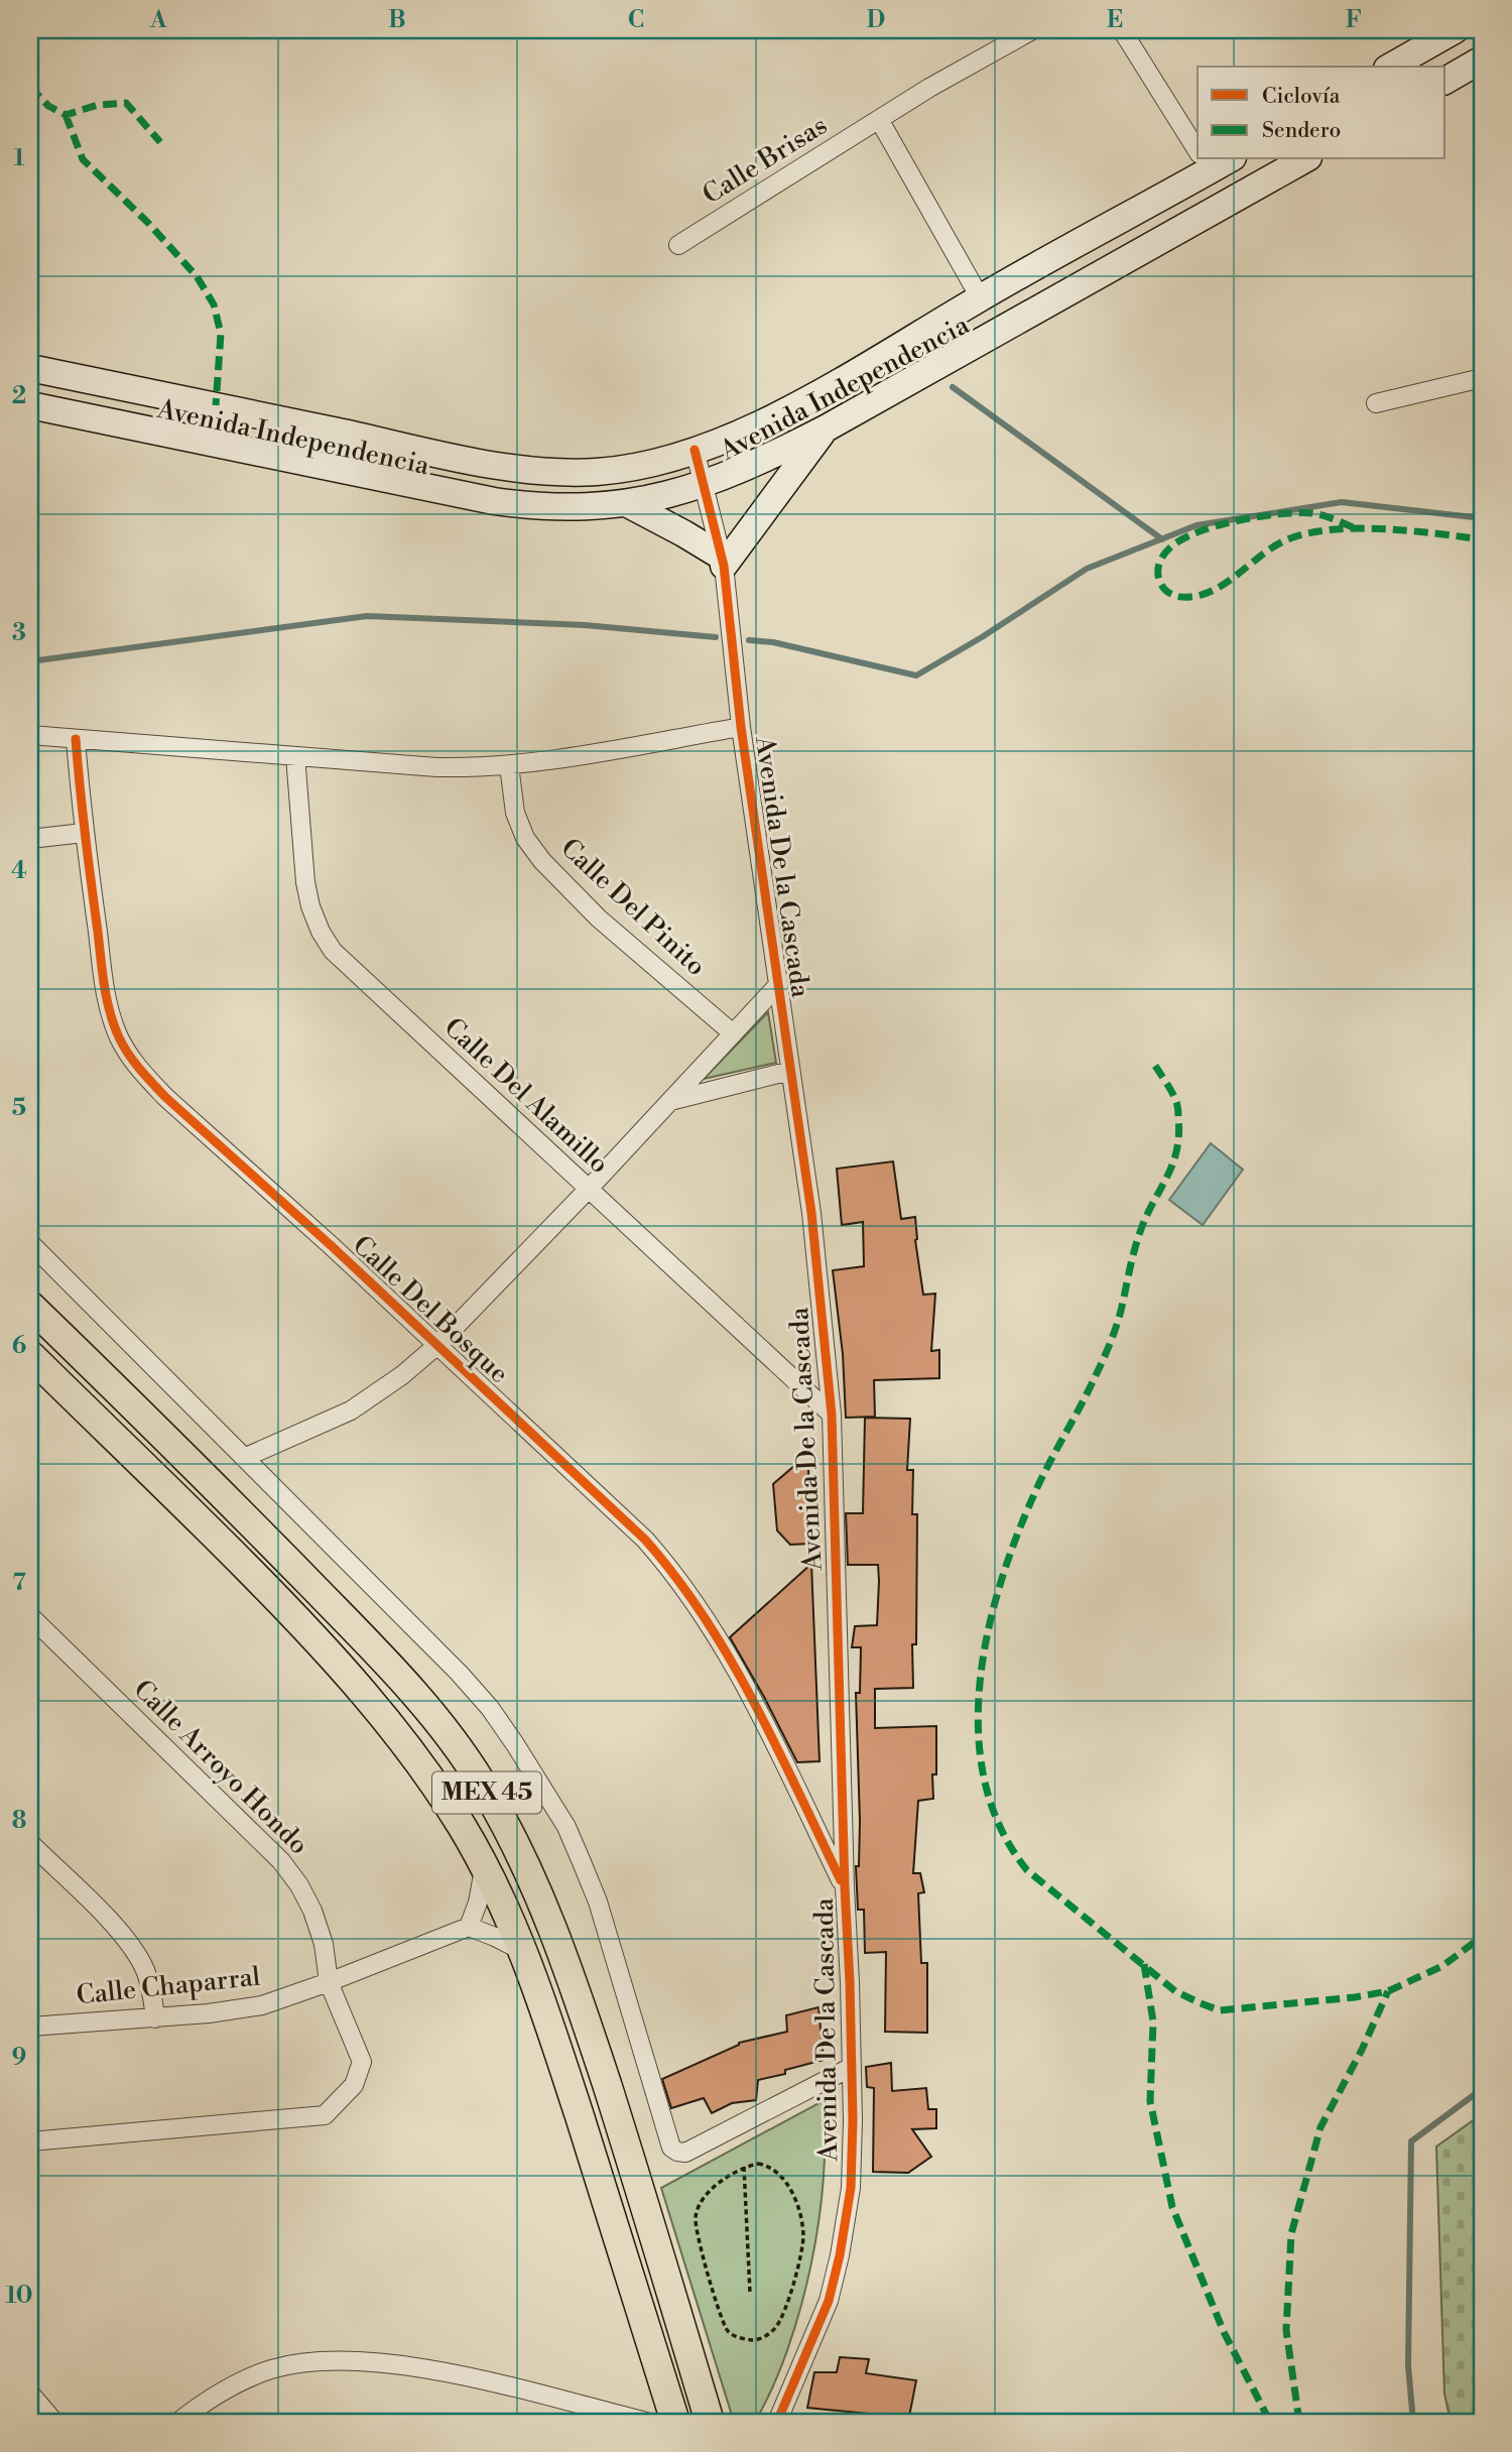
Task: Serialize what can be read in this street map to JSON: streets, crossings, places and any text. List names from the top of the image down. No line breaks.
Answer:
{"streets":{"main road":["Avenida Independencia","MEX 45"],"street":["Calle Brisas","Avenida De la Cascada","Calle Del Pinito","Calle Del Alamillo","Calle Del Bosque","Calle Arroyo Hondo","Calle Chaparral"]},"crossings":[["Avenida Independencia","Avenida De la Cascada"],["Avenida De la Cascada","Calle Del Alamillo"],["Avenida De la Cascada","Calle Del Bosque"],["Calle Arroyo Hondo","Calle Chaparral"]],"legend":["Ciclovía","Sendero"],"grid":{"columns":["A","B","C","D","E","F"],"rows":["1","2","3","4","5","6","7","8","9","10"]}}
